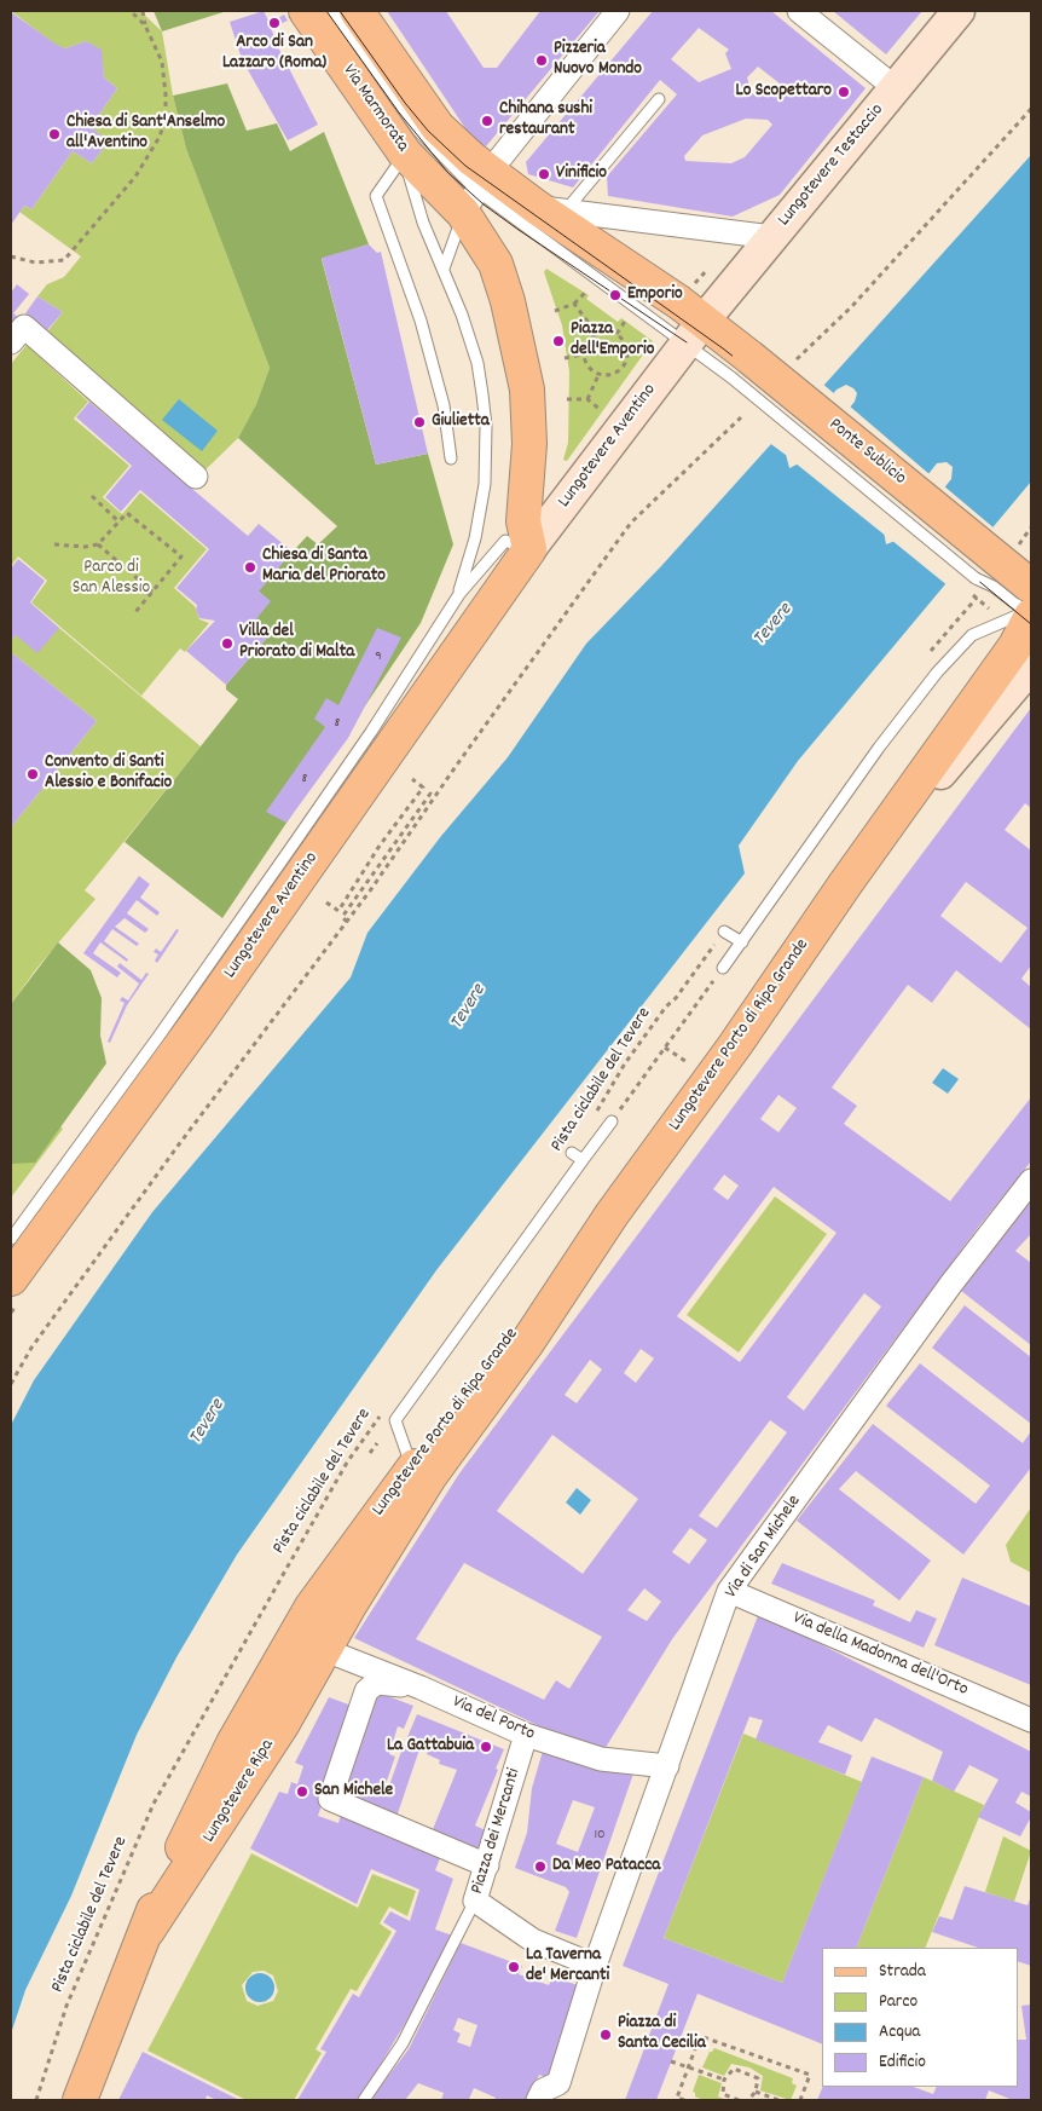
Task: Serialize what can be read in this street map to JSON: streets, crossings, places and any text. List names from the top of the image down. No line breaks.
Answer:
{"streets":{"main road":["Via Marmorata","Lungotevere Testaccio","Lungotevere Aventino","Ponte Sublicio","Lungotevere Porto di Ripa Grande","Lungotevere Ripa"],"street":["Via di San Michele","Via della Madonna dell'Orto","Via del Porto","Piazza dei Mercanti"],"path":["Pista ciclabile del Tevere"]},"crossings":[["Lungotevere Testaccio","Lungotevere Aventino"],["Lungotevere Testaccio","Ponte Sublicio"],["Lungotevere Aventino","Ponte Sublicio"],["Ponte Sublicio","Lungotevere Porto di Ripa Grande"],["Lungotevere Porto di Ripa Grande","Via del Porto"],["Lungotevere Porto di Ripa Grande","Lungotevere Ripa"],["Via di San Michele","Via della Madonna dell'Orto"],["Via di San Michele","Via del Porto"],["Via di San Michele","Piazza dei Mercanti"],["Via del Porto","Lungotevere Ripa"],["Via del Porto","Piazza dei Mercanti"]],"water":["Tevere"],"parks":["Parco di San Alessio"],"places":["Arco di San Lazzaro (Roma)","Pizzeria Nuovo Mondo","Lo Scopettaro","Chihana sushi restaurant","Chiesa di Sant'Anselmo all'Aventino","Vinificio","Emporio","Piazza dell'Emporio","Giulietta","Chiesa di Santa Maria del Priorato","Villa del Priorato di Malta","Convento di Santi Alessio e Bonifacio","La Gattabuia","San Michele","Da Meo Patacca","La Taverna de' Mercanti","Piazza di Santa Cecilia"],"house_numbers":["9","8","8","10"],"legend":["Strada","Parco","Acqua","Edificio"]}
